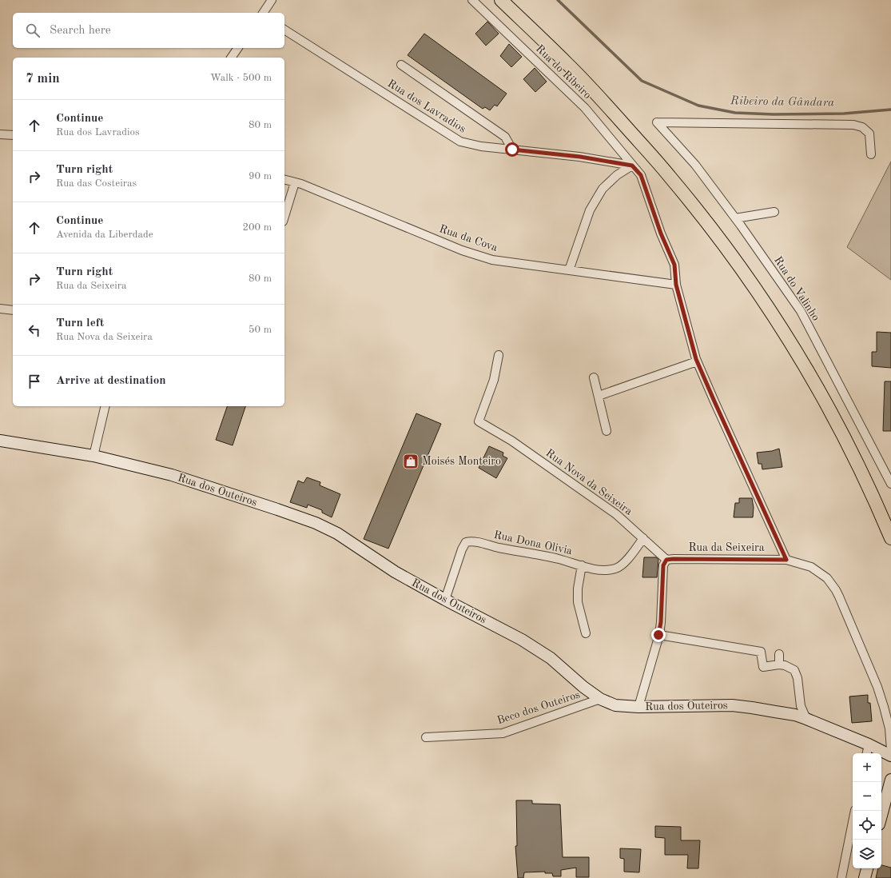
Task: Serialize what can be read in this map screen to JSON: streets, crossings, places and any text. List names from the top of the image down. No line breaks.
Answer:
{"streets":{"street":["Rua do Ribeiro","Rua dos Lavradios","Rua da Cova","Rua do Valinho","Rua Nova da Seixeira","Rua dos Outeiros","Rua Dona Olivia","Rua da Seixeira","Beco dos Outeiros"]},"crossings":[["Rua do Ribeiro","Rua dos Lavradios"],["Rua do Ribeiro","Rua da Cova"],["Rua do Ribeiro","Rua da Seixeira"],["Rua Nova da Seixeira","Rua Dona Olivia"],["Rua Nova da Seixeira","Rua da Seixeira"],["Rua dos Outeiros","Rua Dona Olivia"],["Rua dos Outeiros","Beco dos Outeiros"]],"water":["Ribeiro da Gândara"],"places":{"shop":["Moisés Monteiro"]},"page":{"search":"Search here","heading":["7 min","Walk · 500 m"],"list":[["Continue","Rua dos Lavradios","80 m"],["Turn right","Rua das Costeiras","90 m"],["Continue","Avenida da Liberdade","200 m"],["Turn right","Rua da Seixeira","80 m"],["Turn left","Rua Nova da Seixeira","50 m"],"Arrive at destination"],"map_buttons":["+","−"]}}
